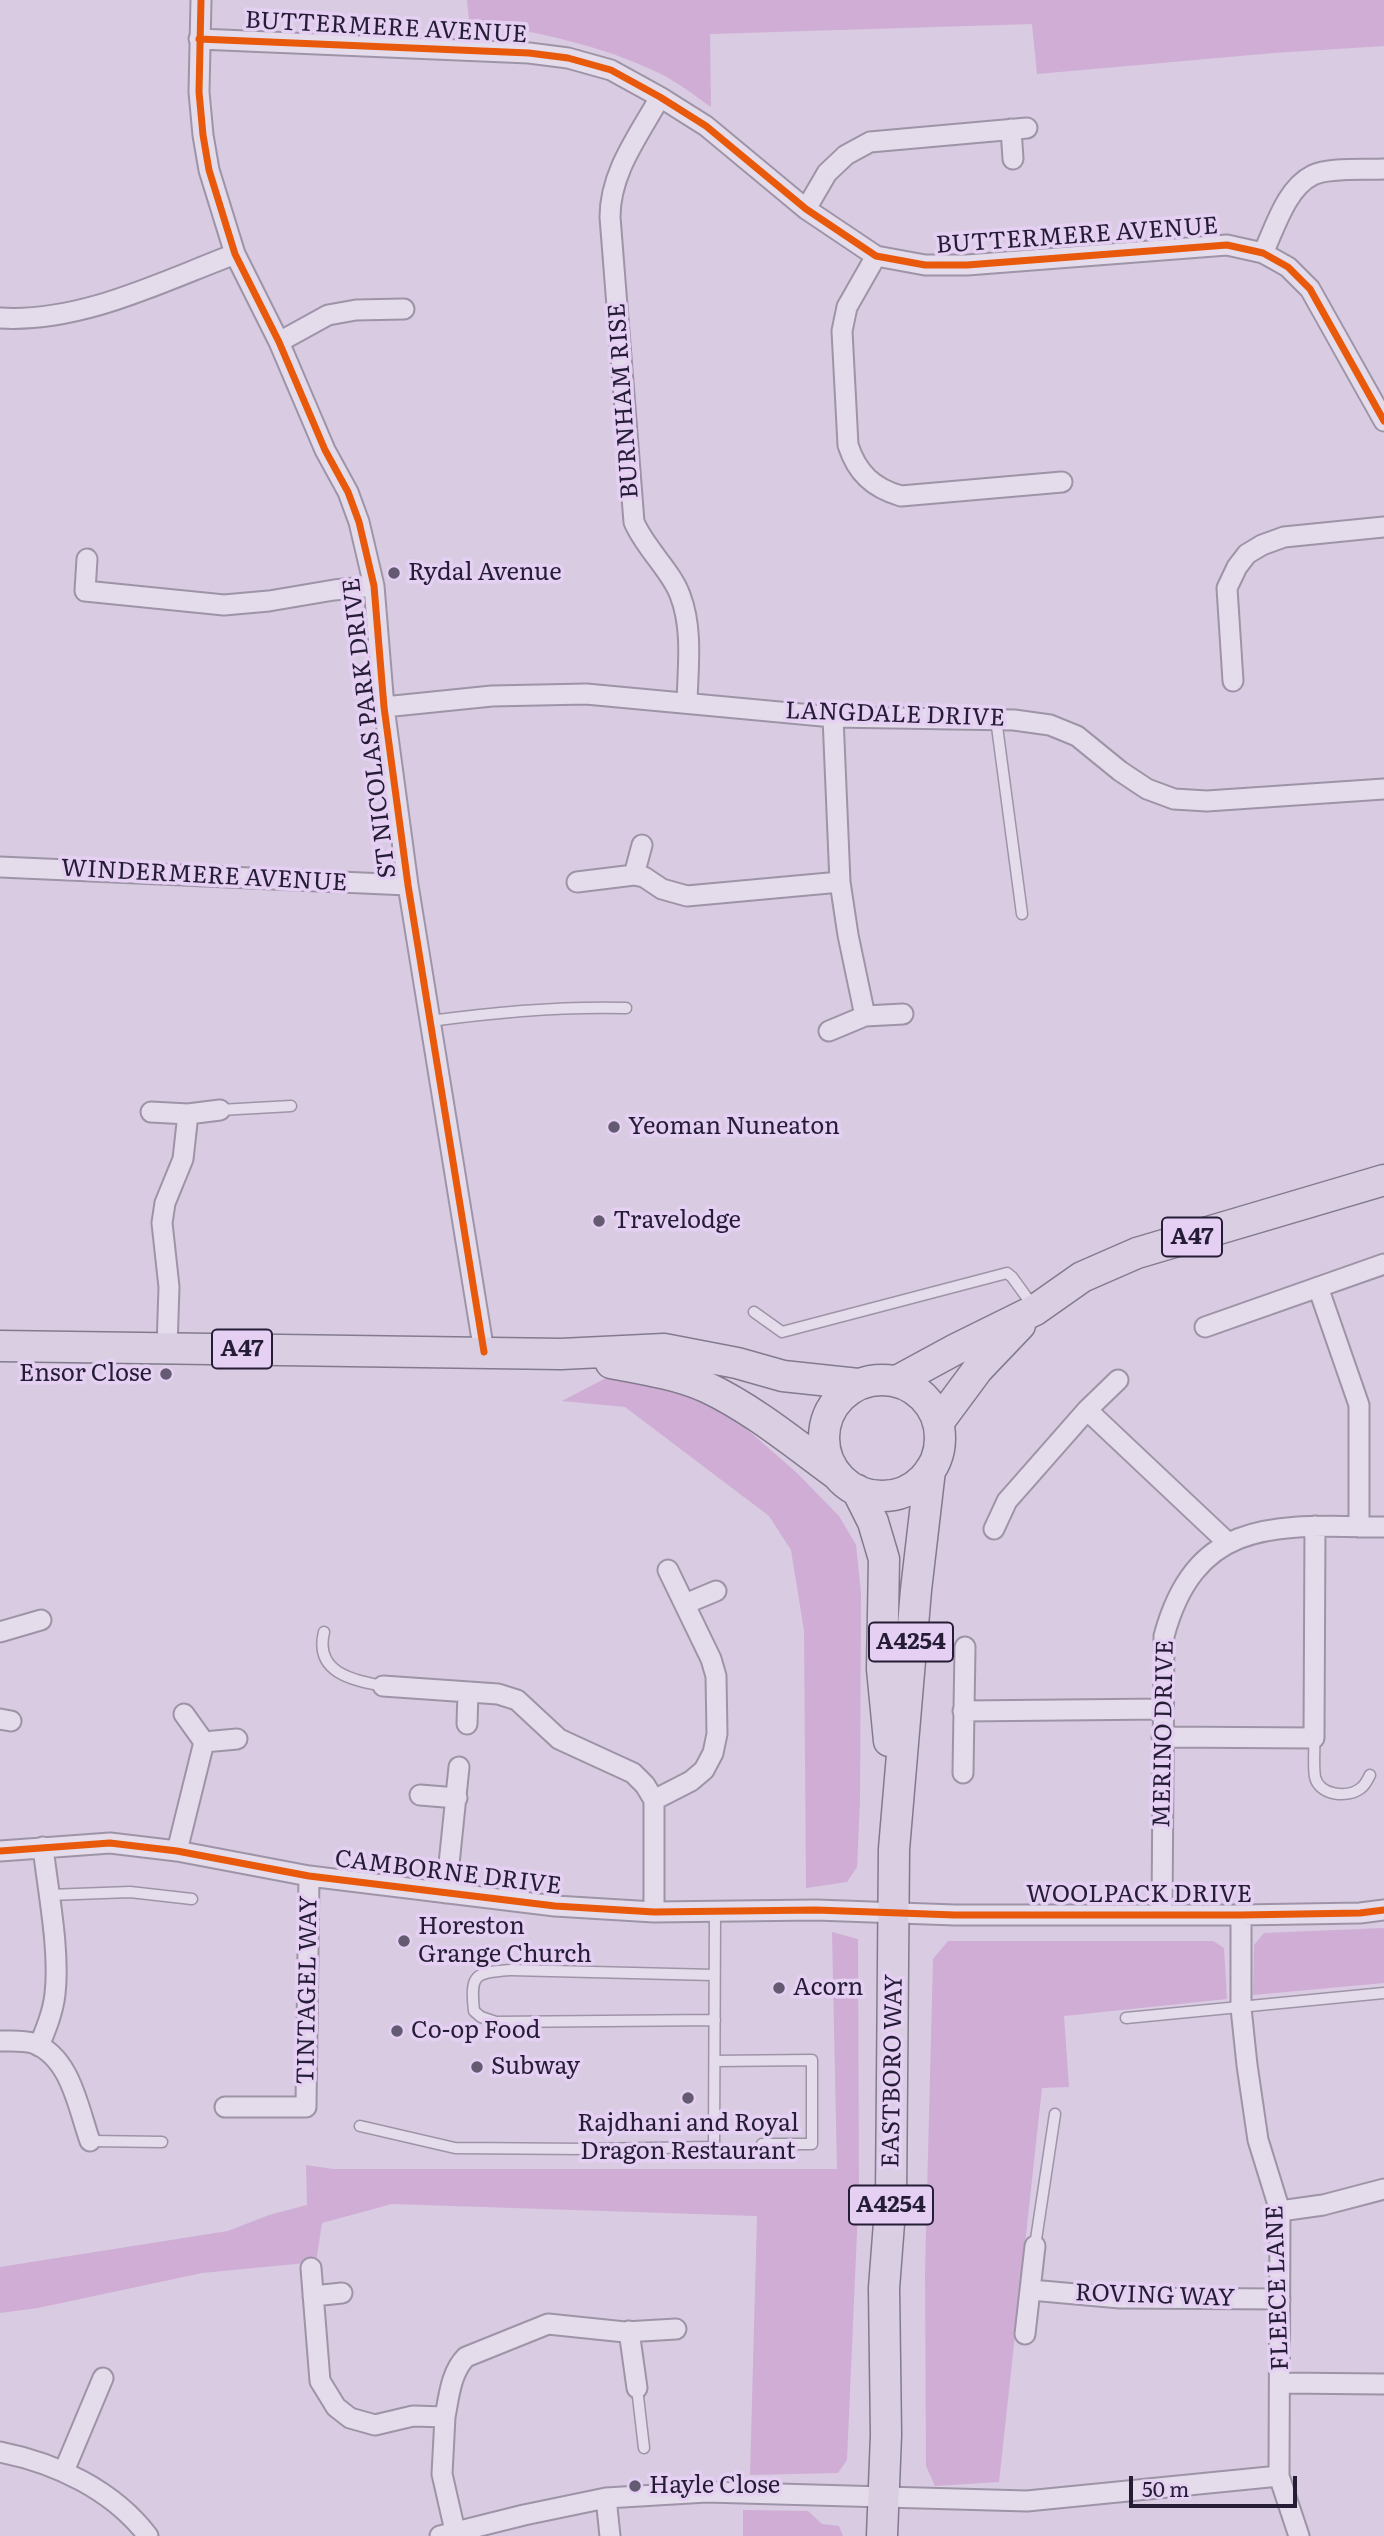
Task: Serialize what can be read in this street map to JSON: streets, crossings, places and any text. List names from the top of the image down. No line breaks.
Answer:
{"streets":{"main road":["A47","A4254","EASTBORO WAY"],"street":["BUTTERMERE AVENUE","BURNHAM RISE","LANGDALE DRIVE","ST NICOLAS PARK DRIVE","WINDERMERE AVENUE","MERINO DRIVE","CAMBORNE DRIVE","WOOLPACK DRIVE","TINTAGEL WAY","FLEECE LANE","ROVING WAY"]},"crossings":[["BUTTERMERE AVENUE","BURNHAM RISE"],["BUTTERMERE AVENUE","ST NICOLAS PARK DRIVE"],["BURNHAM RISE","LANGDALE DRIVE"],["LANGDALE DRIVE","ST NICOLAS PARK DRIVE"],["ST NICOLAS PARK DRIVE","WINDERMERE AVENUE"],["ST NICOLAS PARK DRIVE","A47"],["A47","A4254"],["A4254","EASTBORO WAY"],["MERINO DRIVE","WOOLPACK DRIVE"],["CAMBORNE DRIVE","WOOLPACK DRIVE"],["CAMBORNE DRIVE","TINTAGEL WAY"],["CAMBORNE DRIVE","EASTBORO WAY"],["WOOLPACK DRIVE","EASTBORO WAY"],["WOOLPACK DRIVE","FLEECE LANE"],["FLEECE LANE","ROVING WAY"]],"places":["Rydal Avenue","Yeoman Nuneaton","Travelodge","Ensor Close","Horeston Grange Church","Acorn","Co-op Food","Subway","Rajdhani and Royal Dragon Restaurant","Hayle Close"],"scale_bar":"50 m"}
